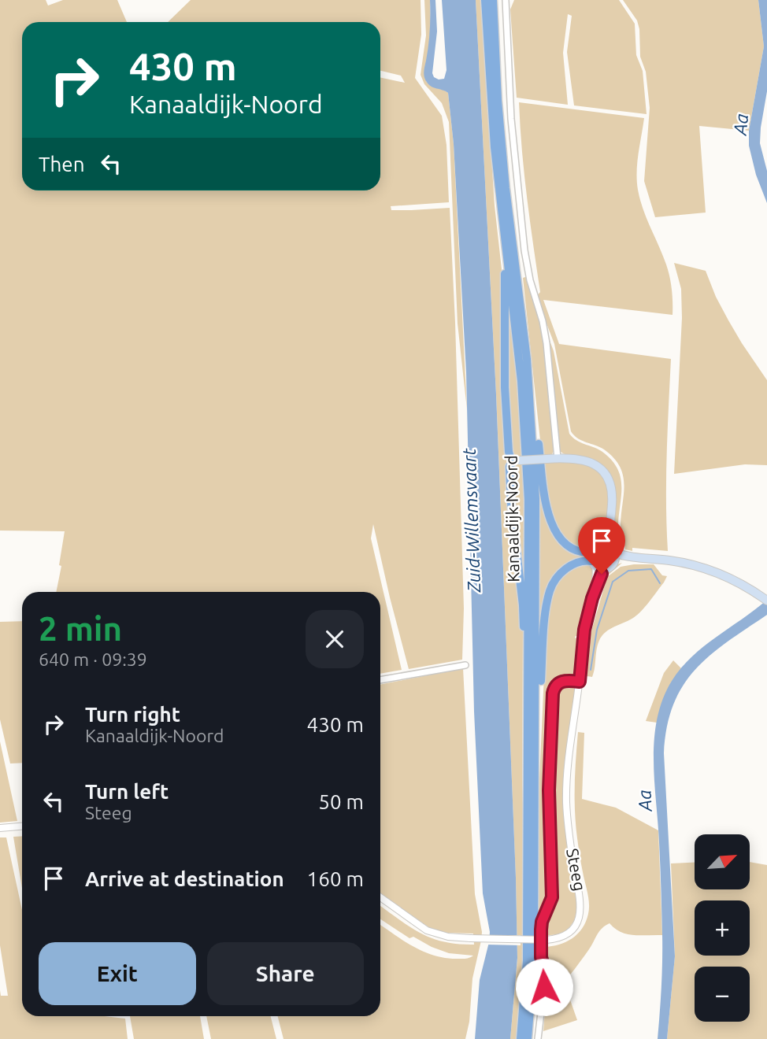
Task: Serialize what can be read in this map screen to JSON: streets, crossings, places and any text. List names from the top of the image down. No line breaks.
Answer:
{"streets":{"highway":["Kanaaldijk-Noord"],"street":["Steeg"]},"water":["Aa","Zuid-Willemsvaart"],"north":"top right","page":{"turn":["430 m","Kanaaldijk-Noord"],"then":"Then","heading":["2 min","640 m · 09:39"],"list":[{"name":"Turn right","note":"Kanaaldijk-Noord","value":"430 m"},{"name":"Turn left","note":"Steeg","value":"50 m"},{"name":"Arrive at destination","value":"160 m"}],"map_buttons":["+","−"],"buttons":["Exit","Share"]}}
